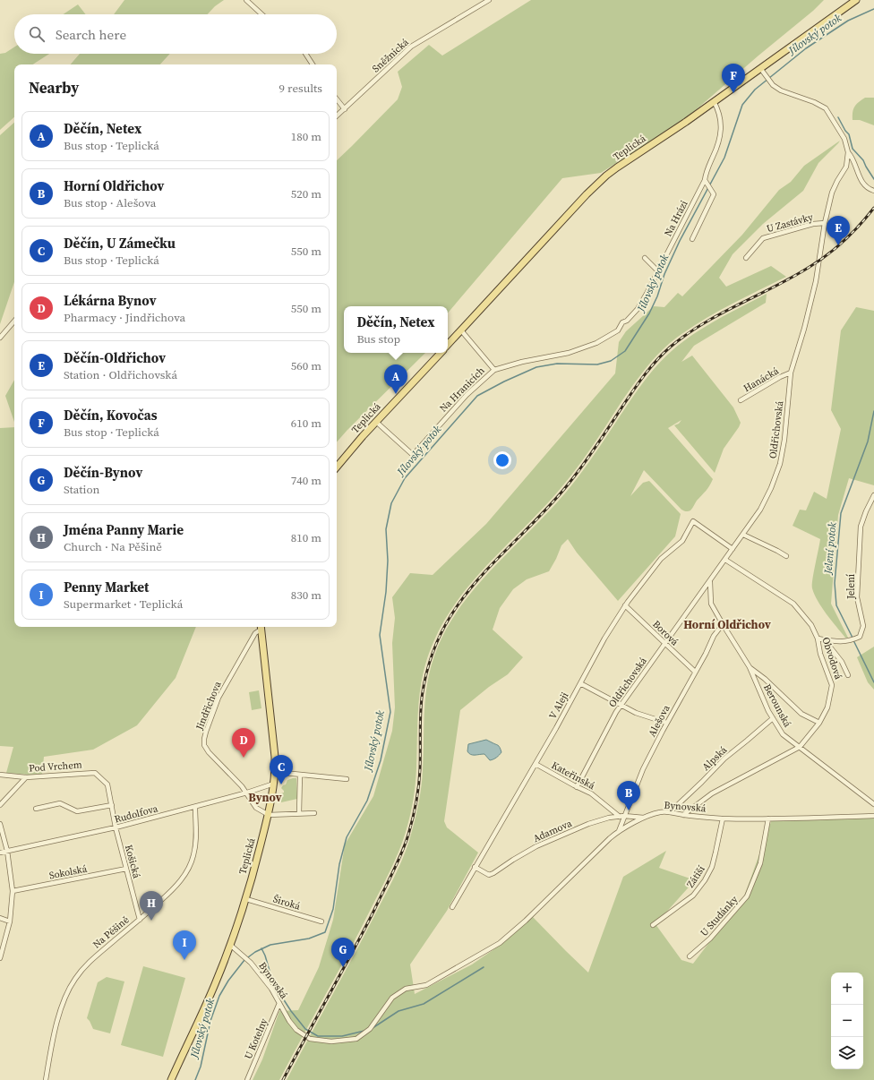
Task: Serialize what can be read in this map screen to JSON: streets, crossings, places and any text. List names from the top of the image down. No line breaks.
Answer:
{"streets":{"main road":["Teplická"],"street":["Sněžnická","Na Hrázi","U Zastávky","Hanácká","Na Hranicích","Oldřichovská","Jelení","Borová","Obvodová","Jindřichova","V Aleji","Berounská","Alešova","Alpská","Pod Vrchem","Kateřinská","Bynovská","Rudolfova","Adamova","Košická","Sokolská","Zátiší","Široká","U Studánky","Na Pěšině","U Kotelny"]},"crossings":[["Teplická","Na Hrázi"],["Teplická","Na Hranicích"],["Teplická","Oldřichovská"],["Teplická","Jindřichova"],["Teplická","Bynovská"],["Teplická","Rudolfova"],["Teplická","Široká"],["Na Hrázi","Na Hranicích"],["U Zastávky","Oldřichovská"],["Hanácká","Oldřichovská"],["Oldřichovská","Borová"],["Oldřichovská","Obvodová"],["Oldřichovská","V Aleji"],["Oldřichovská","Berounská"],["Oldřichovská","Kateřinská"],["Jelení","Obvodová"],["Borová","V Aleji"],["Borová","Alešova"],["Obvodová","Berounská"],["Obvodová","Bynovská"],["Jindřichova","Rudolfova"],["V Aleji","Kateřinská"],["V Aleji","Adamova"],["Berounská","Alešova"],["Berounská","Alpská"],["Alešova","Kateřinská"],["Alešova","Bynovská"],["Alešova","Adamova"],["Alpská","Bynovská"],["Pod Vrchem","Rudolfova"],["Pod Vrchem","Košická"],["Kateřinská","Adamova"],["Bynovská","Adamova"],["Bynovská","Zátiší"],["Bynovská","U Studánky"],["Bynovská","U Kotelny"],["Rudolfova","Košická"],["Rudolfova","Na Pěšině"],["Košická","Sokolská"],["Košická","Na Pěšině"]],"districts":["Horní Oldřichov","Bynov"],"water":["Jílovský potok","Jelení potok"],"page":{"search":"Search here","pins":["F","E","A","D","C","B","H","I","G"],"heading":["Nearby","9 results"],"list":[{"mark":"A","name":"Děčín, Netex","note":"Bus stop · Teplická","value":"180 m"},{"mark":"B","name":"Horní Oldřichov","note":"Bus stop · Alešova","value":"520 m"},{"mark":"C","name":"Děčín, U Zámečku","note":"Bus stop · Teplická","value":"550 m"},{"mark":"D","name":"Lékárna Bynov","note":"Pharmacy · Jindřichova","value":"550 m"},{"mark":"E","name":"Děčín-Oldřichov","note":"Station · Oldřichovská","value":"560 m"},{"mark":"F","name":"Děčín, Kovočas","note":"Bus stop · Teplická","value":"610 m"},{"mark":"G","name":"Děčín-Bynov","note":"Station","value":"740 m"},{"mark":"H","name":"Jména Panny Marie","note":"Church · Na Pěšině","value":"810 m"},{"mark":"I","name":"Penny Market","note":"Supermarket · Teplická","value":"830 m"}],"popup":["Děčín, Netex","Bus stop"],"map_buttons":["+","−"]}}
